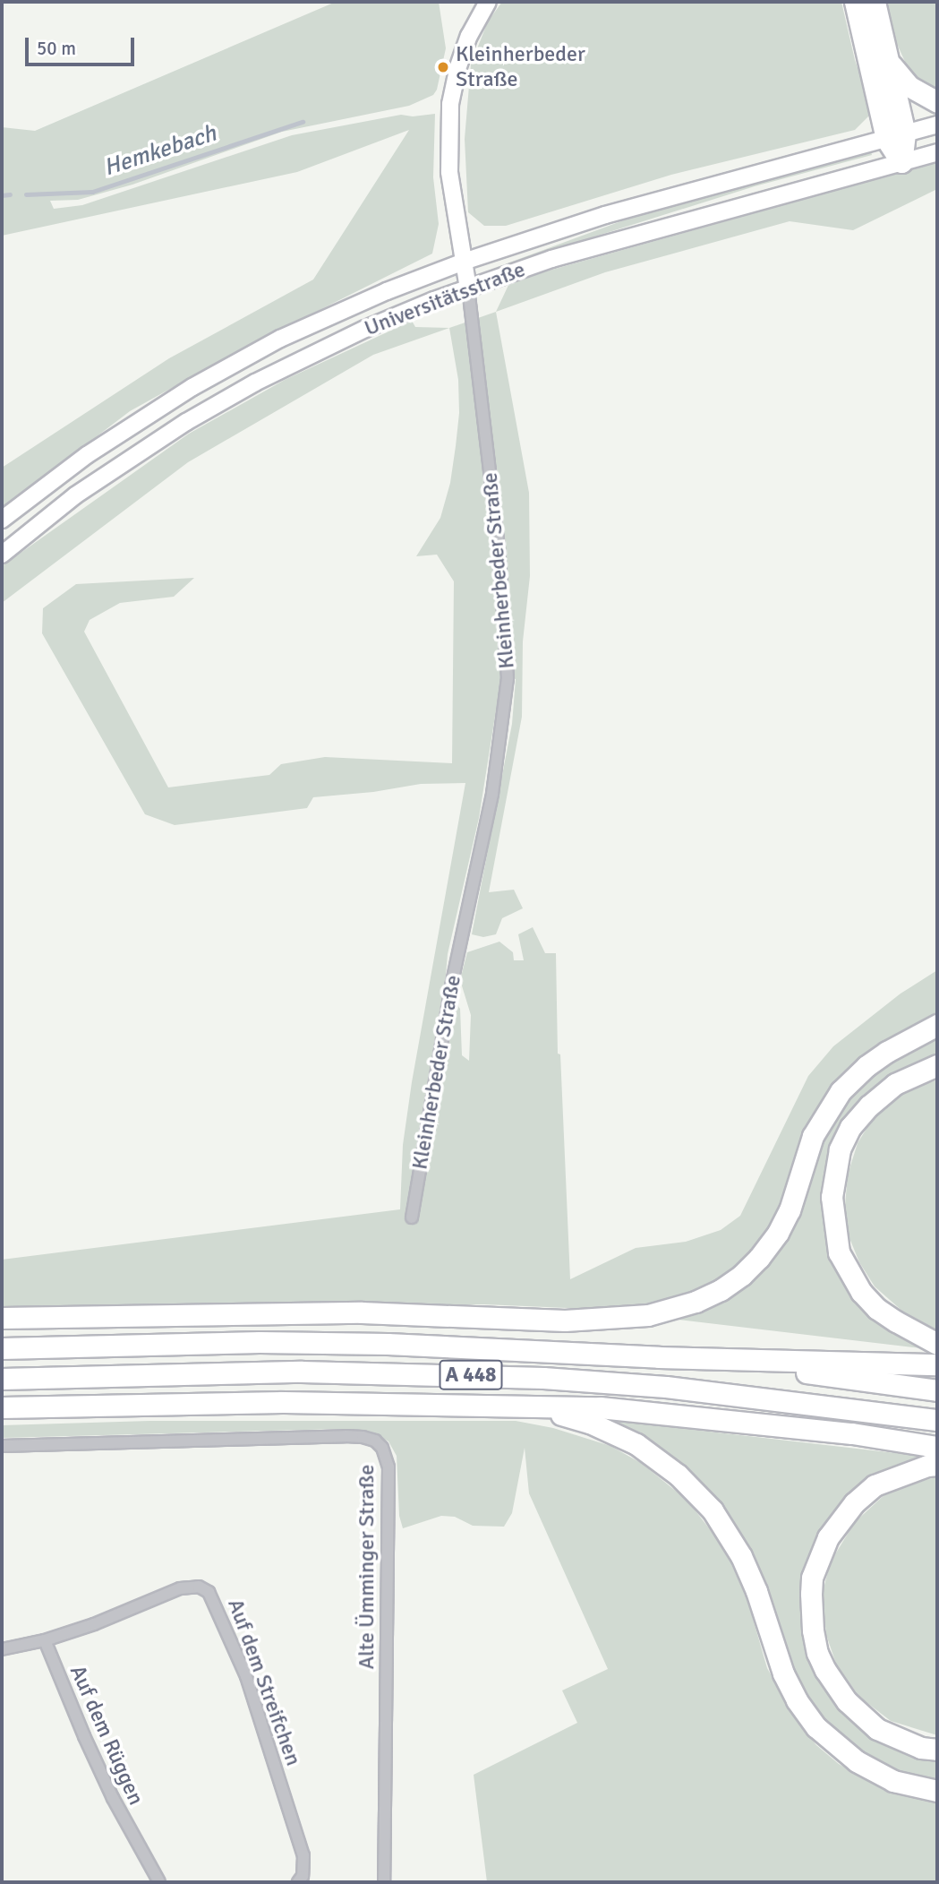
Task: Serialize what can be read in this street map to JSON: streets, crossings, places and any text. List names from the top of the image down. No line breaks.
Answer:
{"streets":{"highway":["A 448"],"main road":["Universitätsstraße","Kleinherbeder Straße"],"street":["Alte Ümminger Straße","Auf dem Streifchen","Auf dem Rüggen"]},"crossings":[["Universitätsstraße","Kleinherbeder Straße"],["Auf dem Streifchen","Auf dem Rüggen"]],"water":["Hemkebach"],"places":["Kleinherbeder Straße"],"scale_bar":"50 m"}
